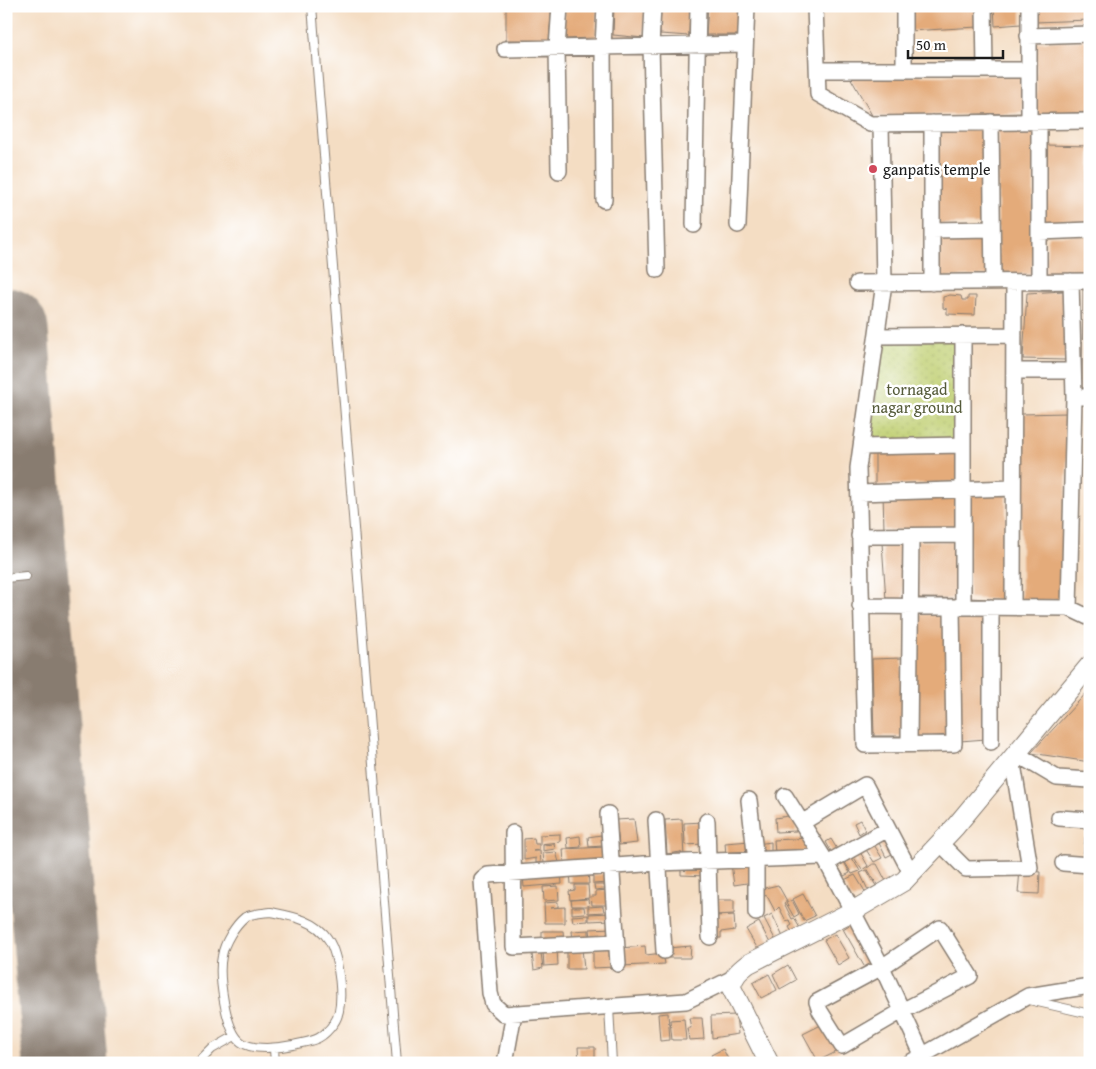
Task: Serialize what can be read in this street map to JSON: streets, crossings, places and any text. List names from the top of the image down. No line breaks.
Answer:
{"parks":["tornagad nagar ground"],"places":["ganpatis temple"],"scale_bar":"50 m"}
